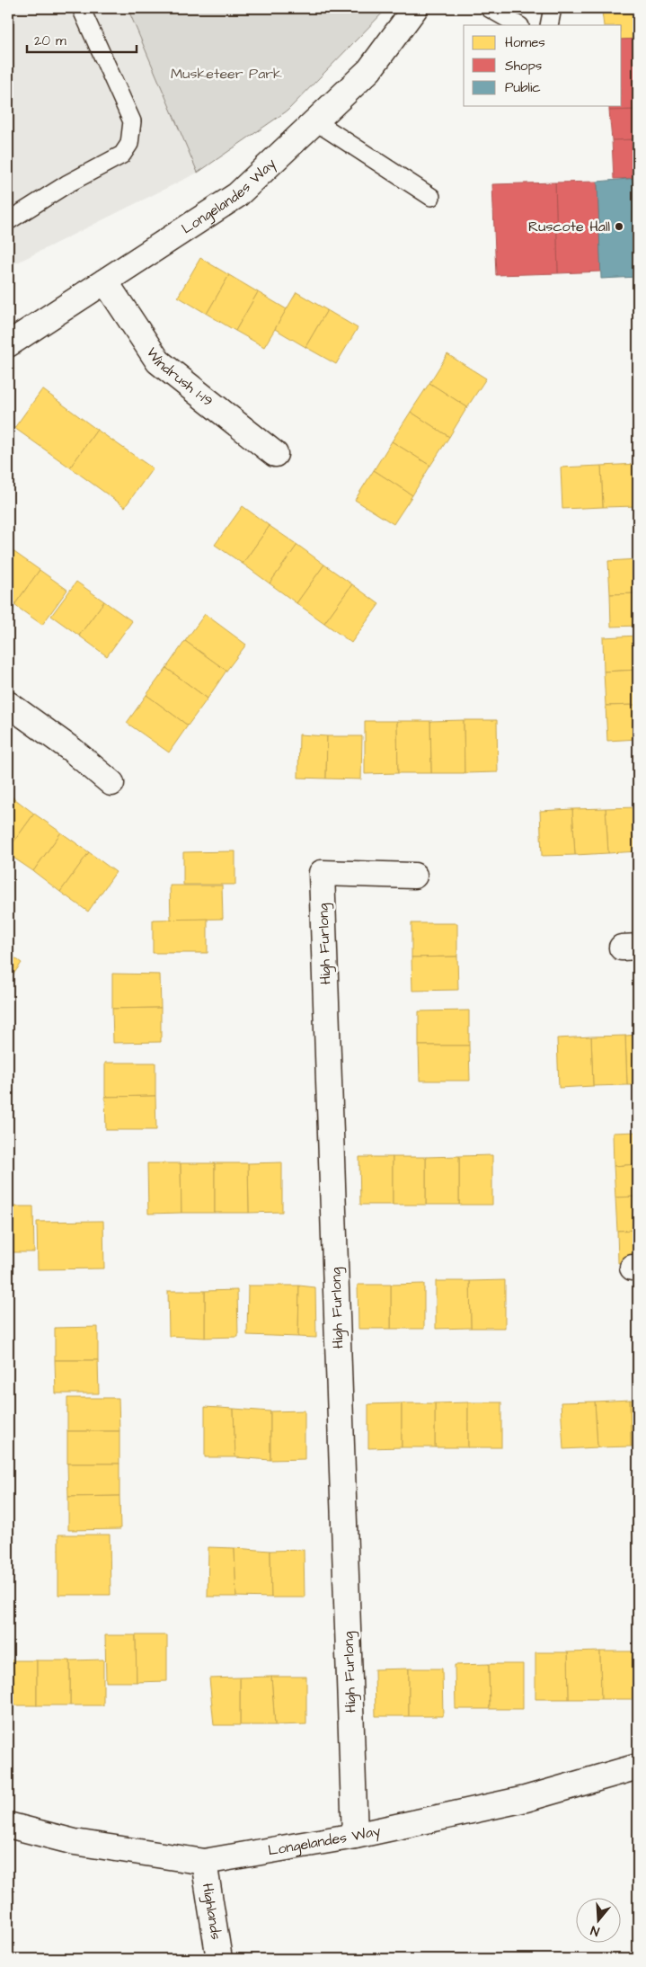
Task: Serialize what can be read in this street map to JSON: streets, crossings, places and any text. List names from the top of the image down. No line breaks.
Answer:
{"streets":{"street":["Longelandes Way","Windrush 1-19","High Furlong","Highlands"]},"crossings":[["Longelandes Way","Windrush 1-19"],["Longelandes Way","High Furlong"],["Longelandes Way","Highlands"]],"parks":["Musketeer Park"],"places":["Ruscote Hall"],"legend":["Homes","Shops","Public"],"scale_bar":"20 m","north":"bottom"}
